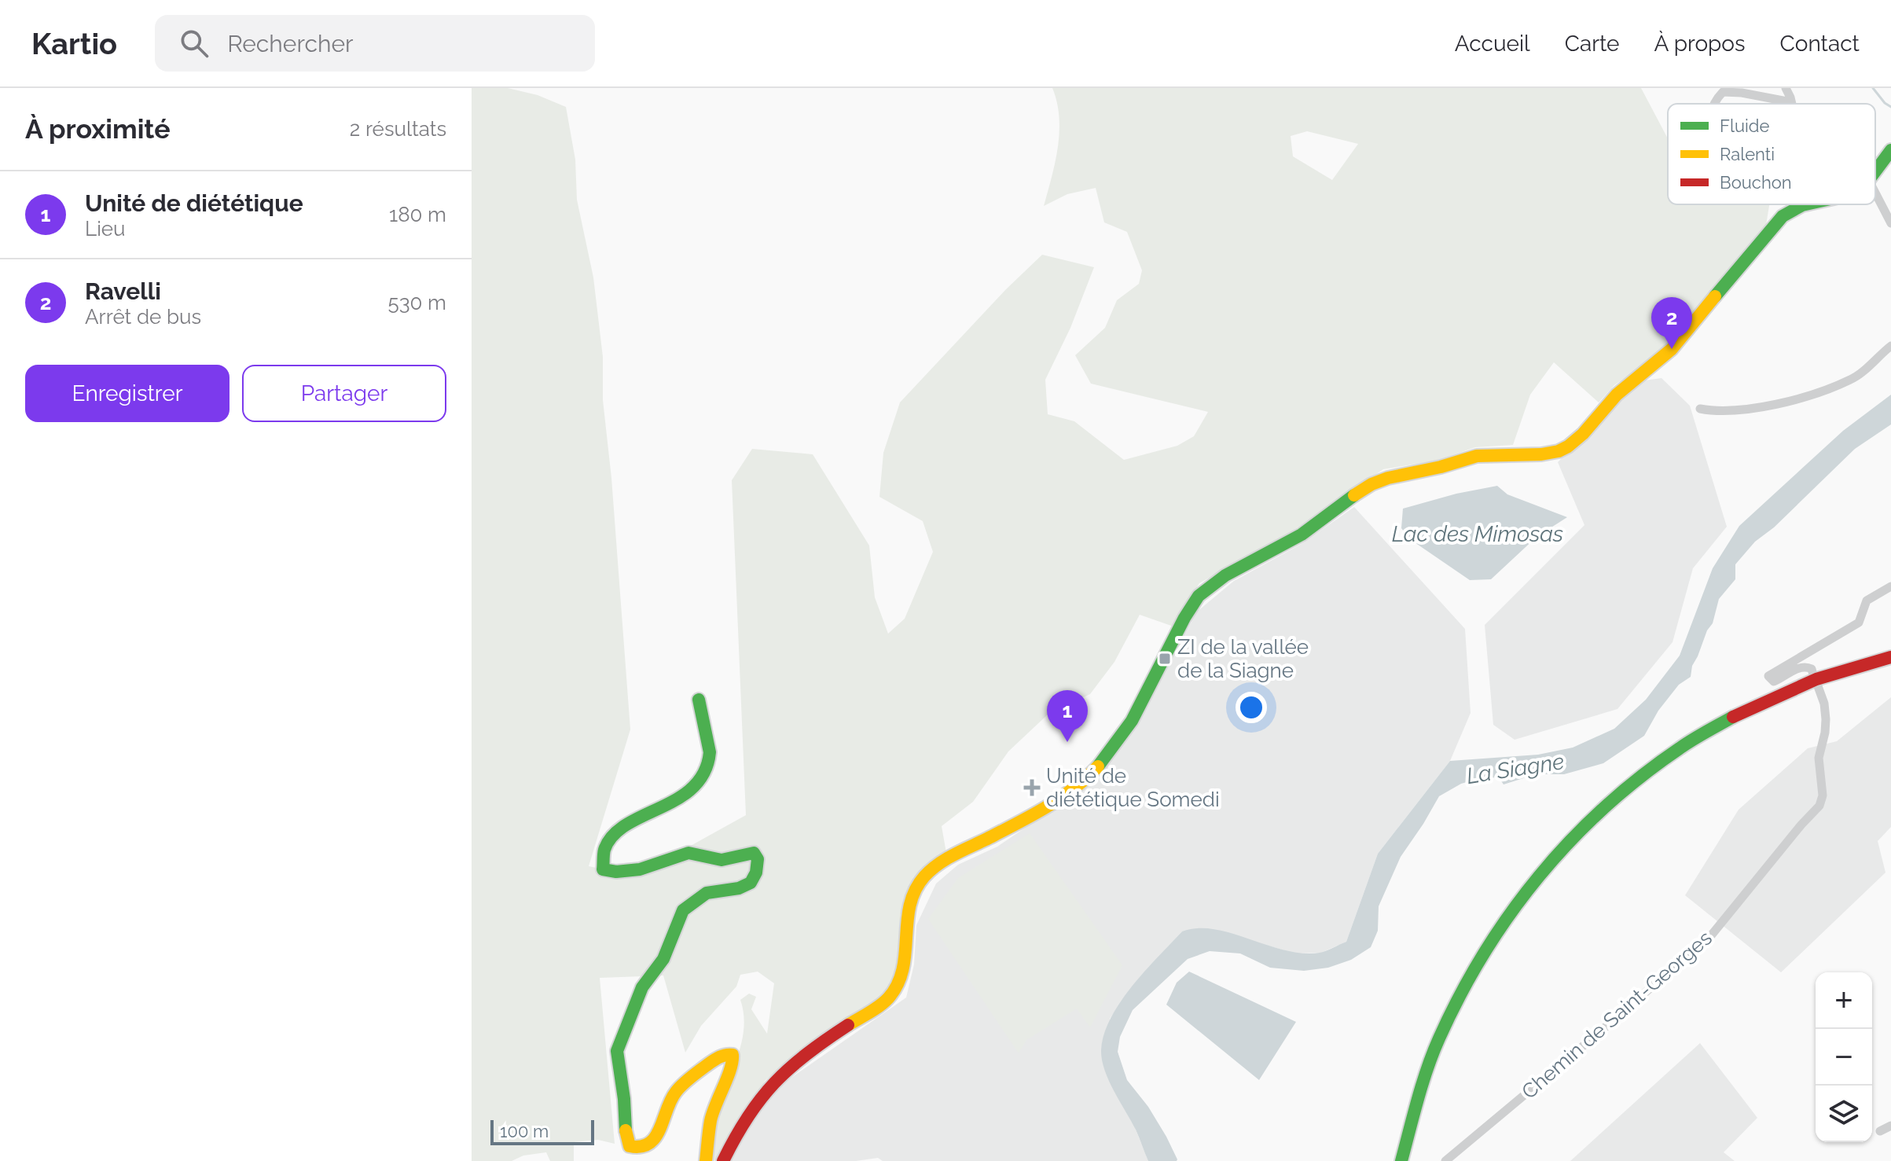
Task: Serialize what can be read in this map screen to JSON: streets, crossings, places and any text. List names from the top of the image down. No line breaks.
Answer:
{"streets":{"street":["Chemin de Saint-Georges"]},"water":["Lac des Mimosas","La Siagne"],"places":{"transit":["ZI de la vallée de la Siagne"],"health":["Unité de diététique Somedi"]},"legend":["Fluide","Ralenti","Bouchon"],"scale_bar":"100 m","page":{"header":"Kartio","search":"Rechercher","nav":["Accueil","Carte","À propos","Contact"],"heading":["À proximité","2 résultats"],"list":[{"mark":"1","name":"Unité de diététique","note":"Lieu","value":"180 m"},{"mark":"2","name":"Ravelli","note":"Arrêt de bus","value":"530 m"}],"pins":["2","1"],"buttons":["Enregistrer","Partager"],"map_buttons":["+","−"],"scale":"100 m"}}
